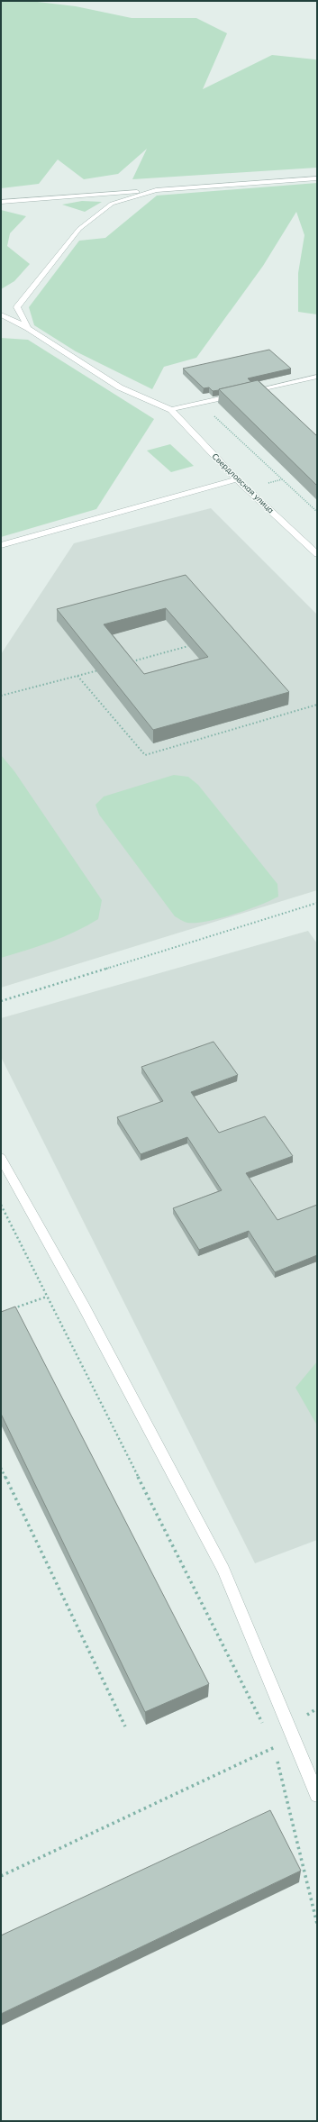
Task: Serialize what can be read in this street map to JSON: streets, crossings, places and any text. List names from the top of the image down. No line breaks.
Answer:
{"streets":{"street":["Свердловская улица"]}}
